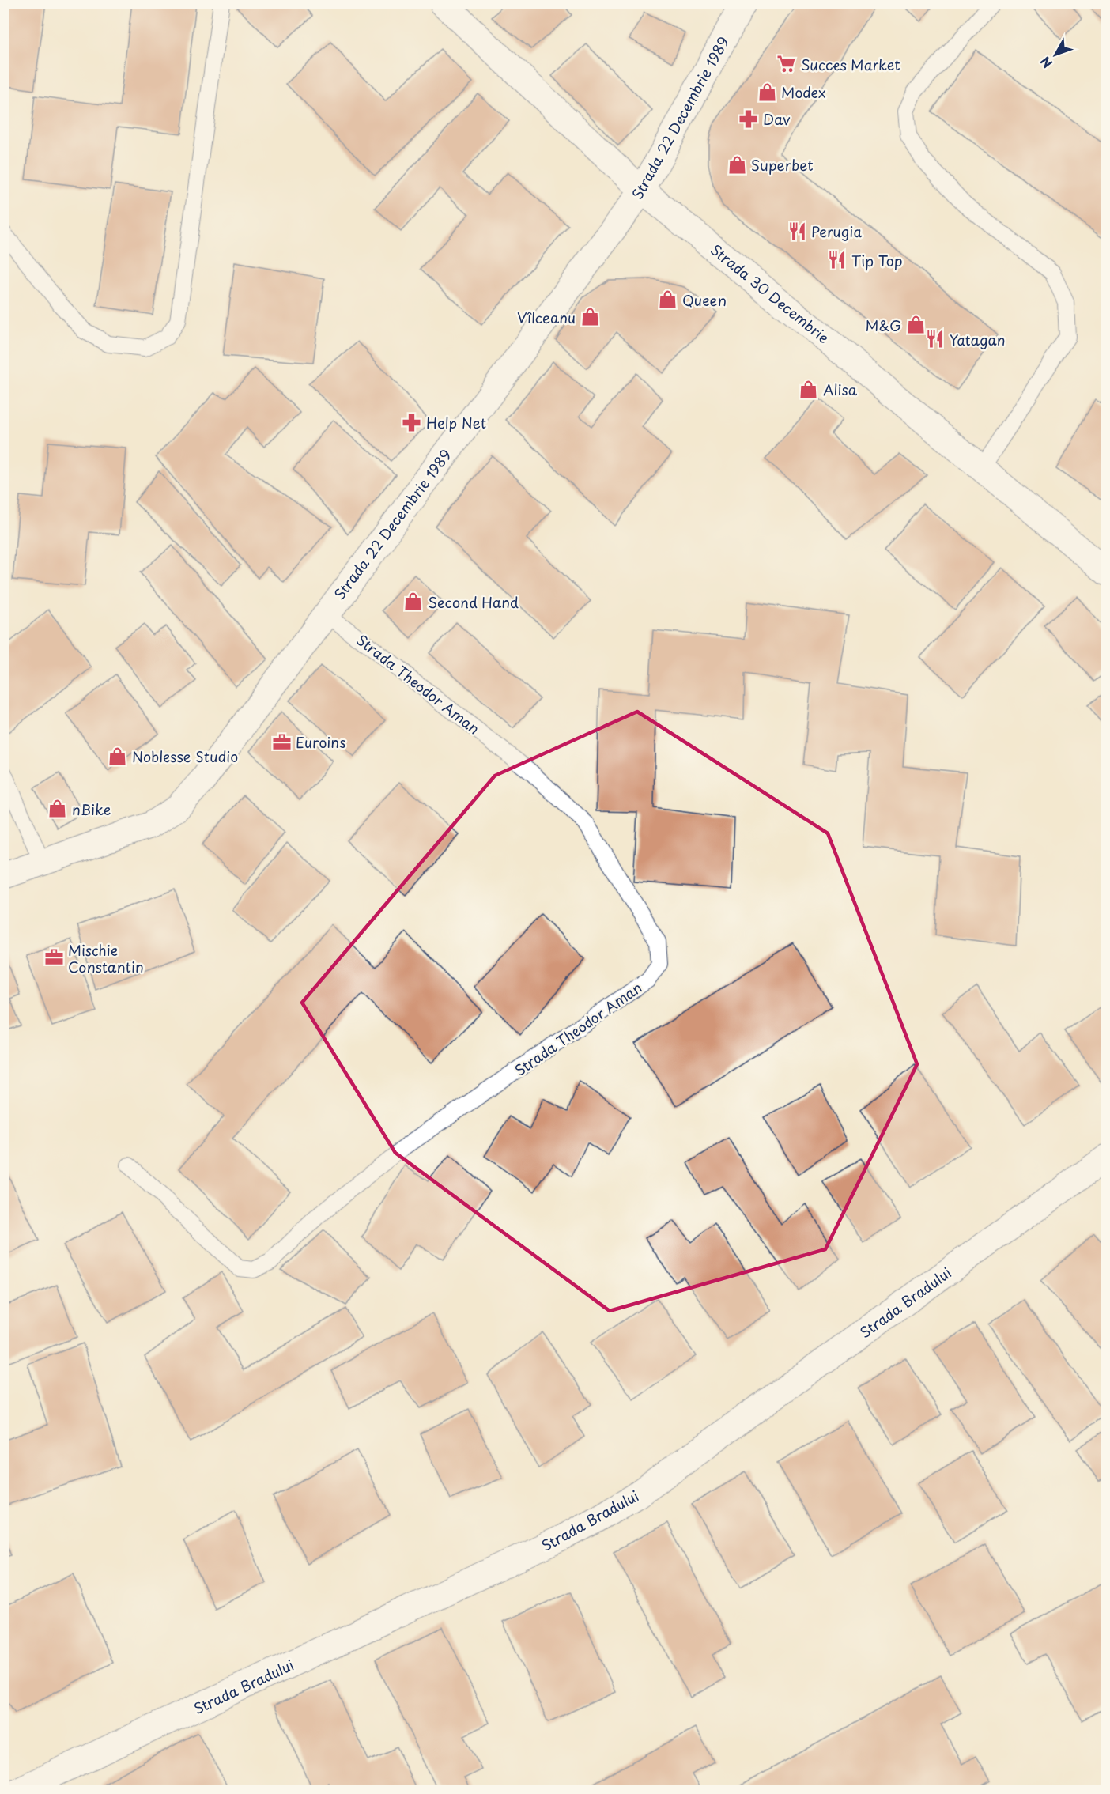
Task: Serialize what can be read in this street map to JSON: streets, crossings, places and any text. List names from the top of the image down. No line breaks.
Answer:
{"streets":{"street":["Strada 22 Decembrie 1989","Strada 30 Decembrie","Strada Bradului"],"lane":["Strada Theodor Aman"]},"crossings":[["Strada 22 Decembrie 1989","Strada 30 Decembrie"],["Strada 22 Decembrie 1989","Strada Theodor Aman"]],"places":{"supermarket":["Succes Market"],"shop":["Modex","Superbet","Queen","Vîlceanu","M&G","Alisa","Second Hand","Noblesse Studio","nBike"],"pharmacy":["Dav","Help Net"],"restaurant":["Perugia","Tip Top","Yatagan"],"office":["Euroins","Mischie Constantin"]},"north":"bottom left"}
